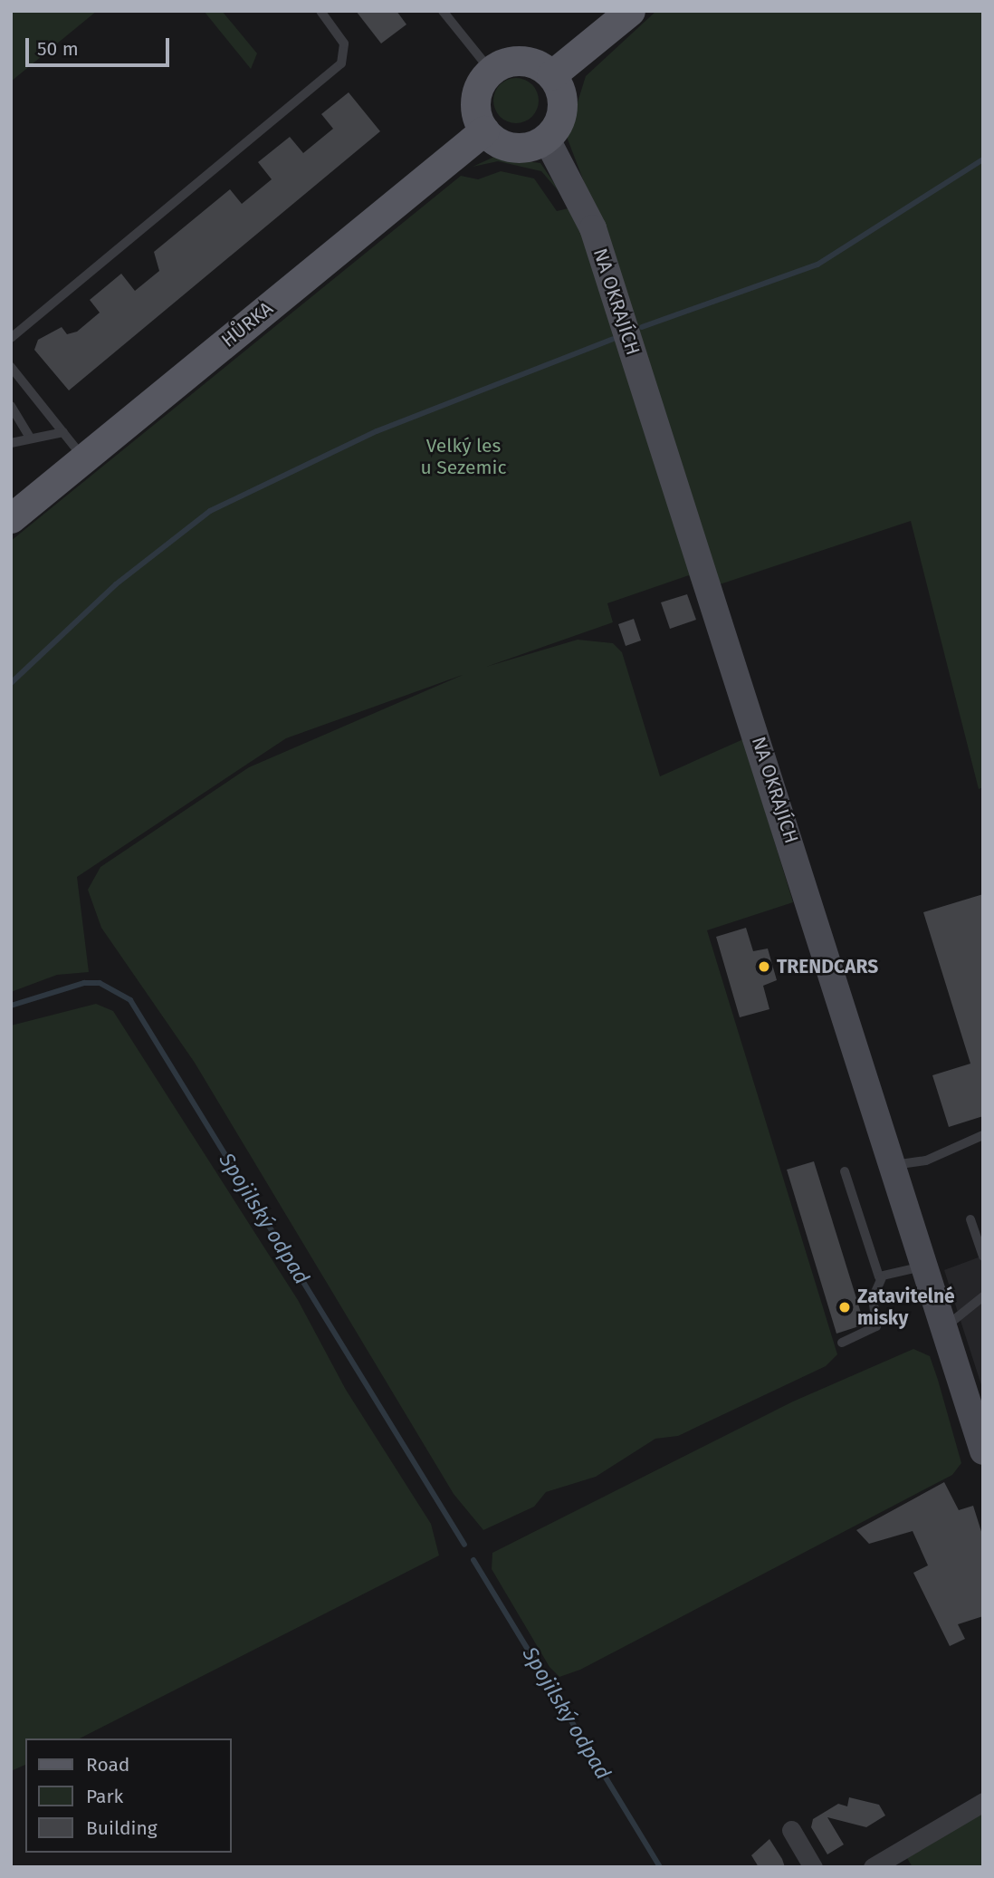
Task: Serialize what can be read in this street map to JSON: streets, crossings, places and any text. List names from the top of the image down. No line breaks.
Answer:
{"streets":{"main road":["HŮRKA"],"street":["NA OKRAJÍCH"]},"crossings":[["NA OKRAJÍCH","HŮRKA"]],"water":["Spojilský odpad"],"parks":["Velký les u Sezemic"],"places":["TRENDCARS","Zatavitelné misky"],"legend":["Road","Park","Building"],"scale_bar":"50 m"}
